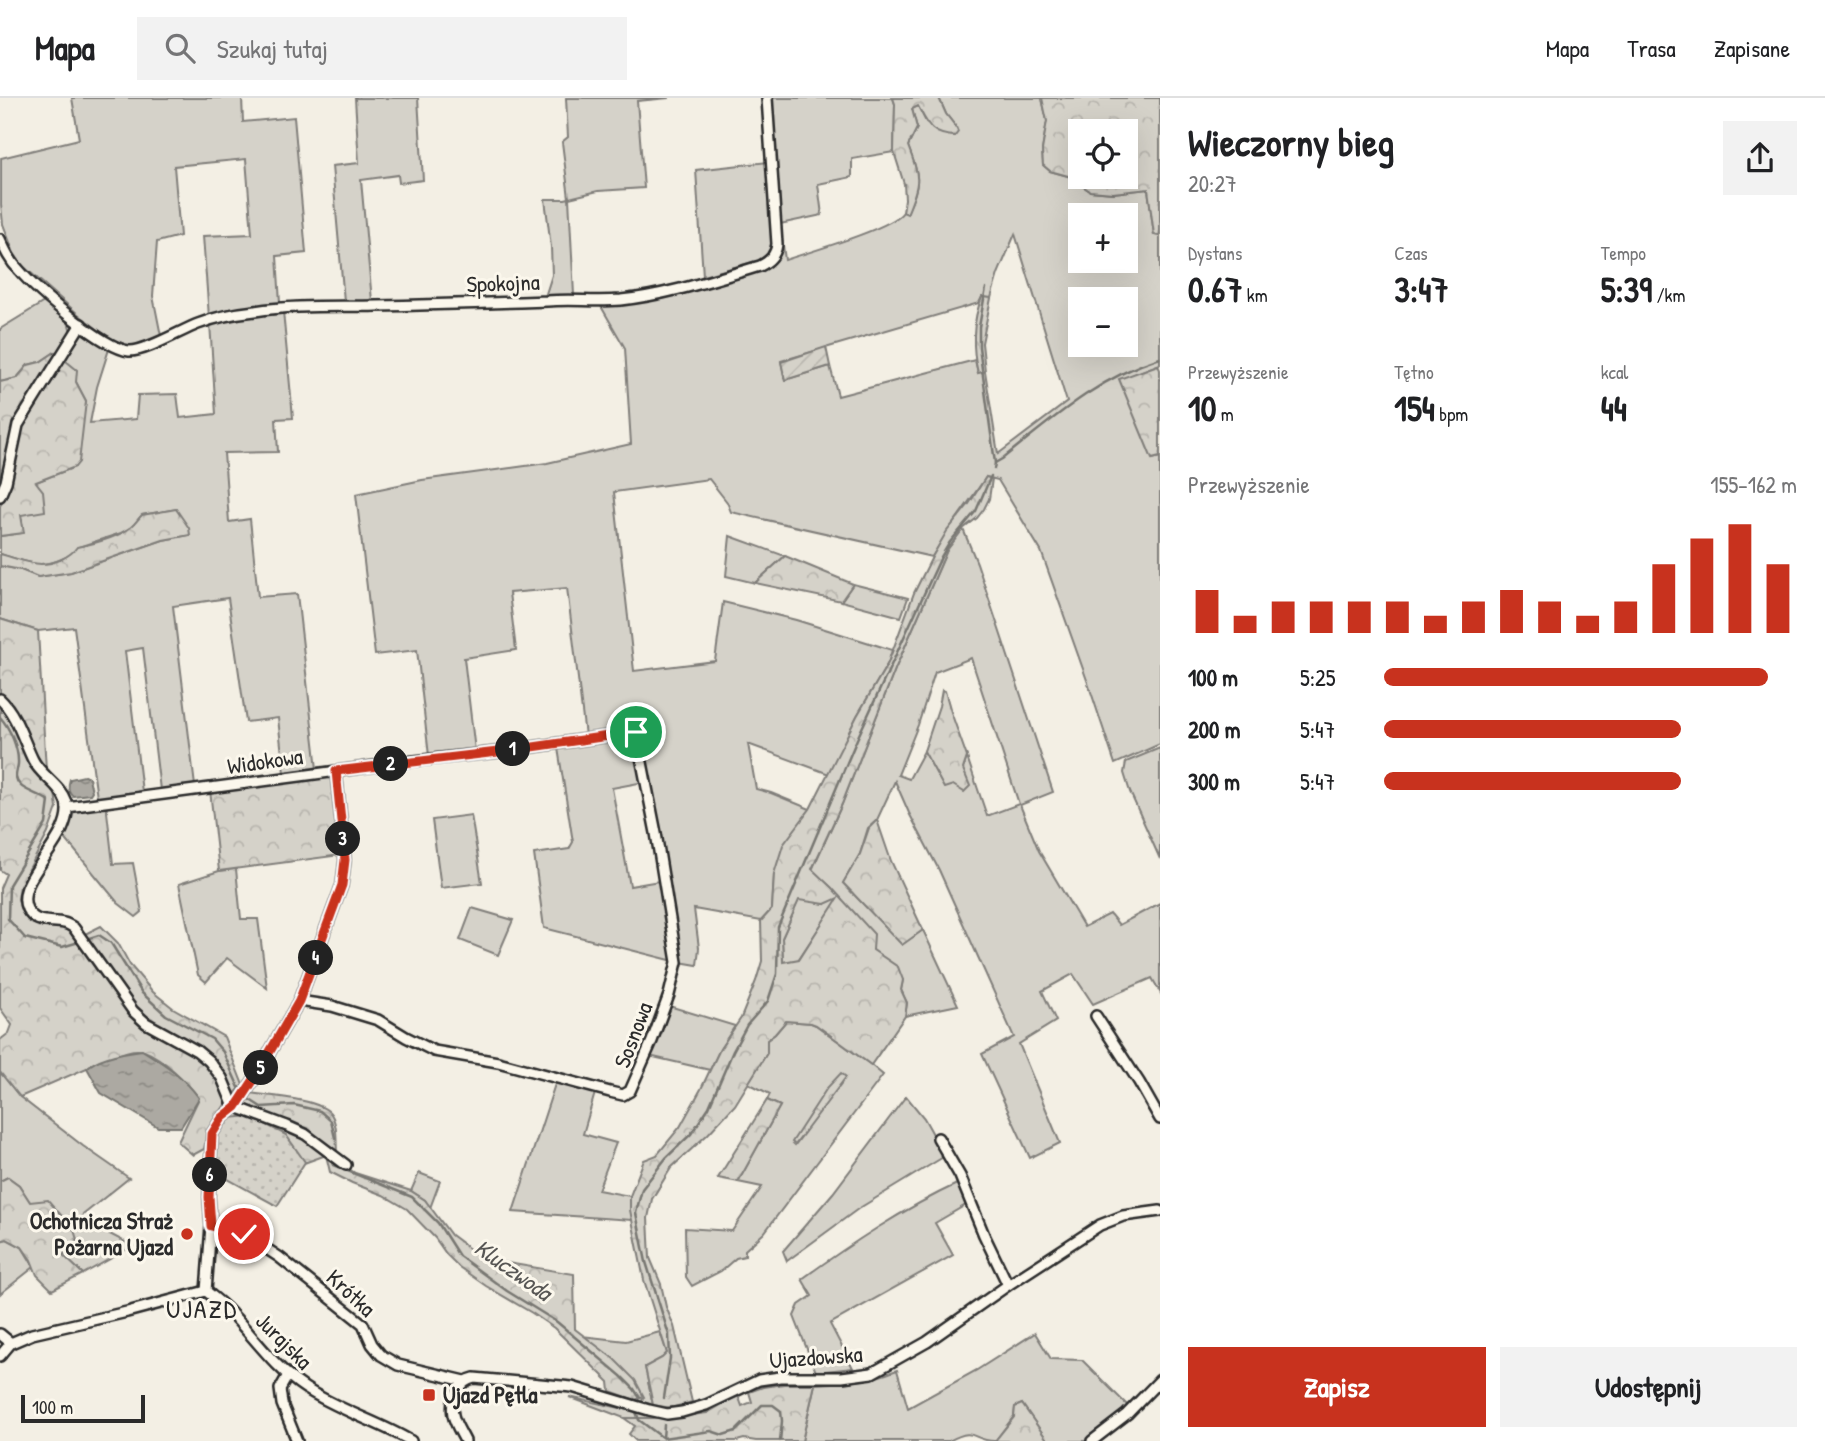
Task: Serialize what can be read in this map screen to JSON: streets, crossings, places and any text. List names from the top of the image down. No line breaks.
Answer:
{"streets":{"street":["Spokojna","Widokowa","Sosnowa","Krótka","Jurajska","Ujazdowska"]},"crossings":[["Widokowa","Sosnowa"],["Krótka","Ujazdowska"]],"districts":["UJAZD"],"water":["Kluczwoda"],"places":{"other":["Ochotnicza Straż Pożarna Ujazd"],"transit":["Ujazd Pętla"]},"scale_bar":"100 m","page":{"header":"Mapa","search":"Szukaj tutaj","nav":["Mapa","Trasa","Zapisane"],"heading":["Wieczorny bieg","20:27"],"map_buttons":["+","−"],"stats":[["Dystans","0.67 km"],["Czas","3:47"],["Tempo","5:39 /km"],["Przewyższenie","10 m"],["Tętno","154 bpm"],["kcal","44"]],"chart":["Przewyższenie","155–162 m"],"list":[{"name":"100 m","note":"5:25"},{"name":"200 m","note":"5:47"},{"name":"300 m","note":"5:47"}],"pins":["1","2","3","4","5","6"],"buttons":["Zapisz","Udostępnij"],"scale":"100 m"}}
